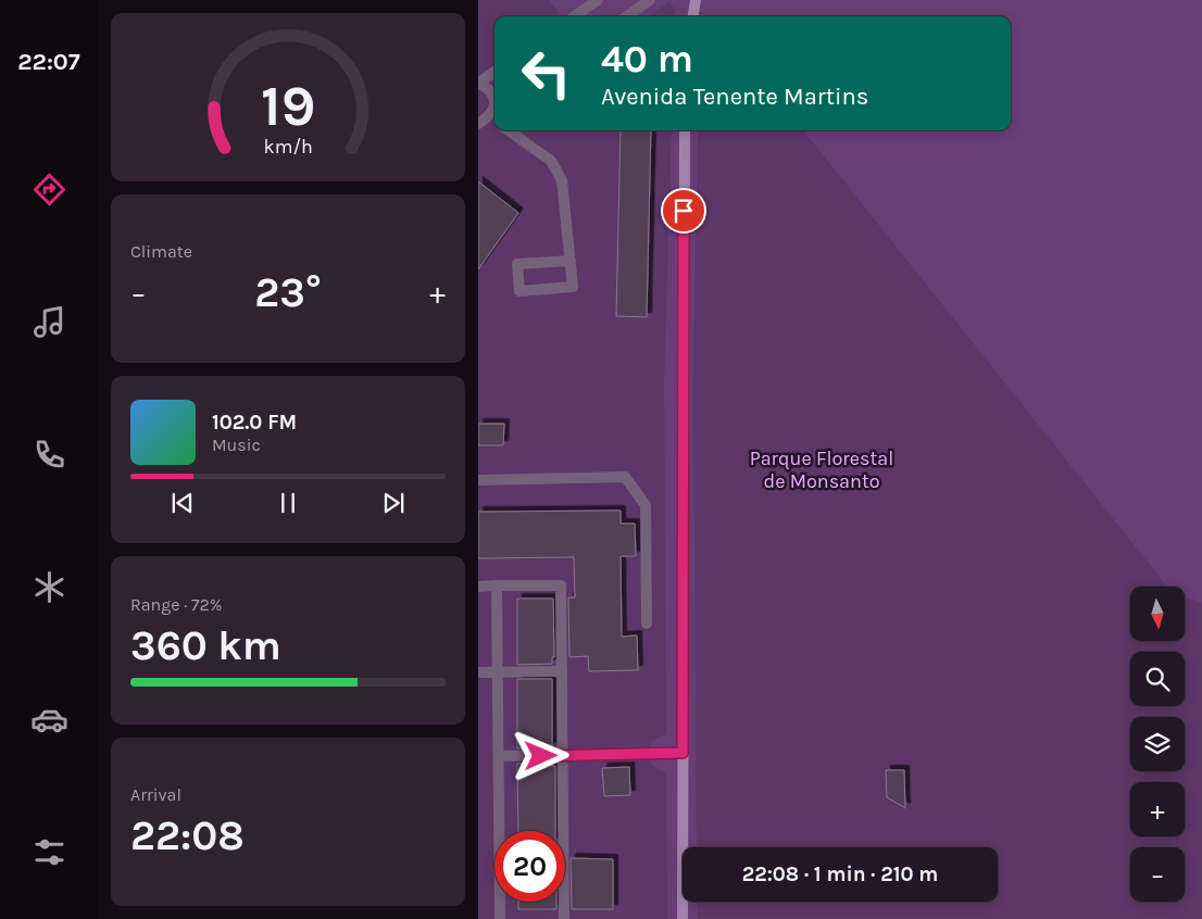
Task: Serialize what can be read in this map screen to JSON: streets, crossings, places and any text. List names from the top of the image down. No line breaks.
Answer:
{"parks":["Parque Florestal de Monsanto"],"north":"bottom","page":{"tabs":"22:07","turn":["40 m","Avenida Tenente Martins"],"tile":["Climate",["Range · 72%","360 km"],["Arrival","22:08"]],"heat":["−","23°","+"],"song":["102.0 FM","Music"],"map_buttons":["+","−"],"limit":"20","trip":"22:08 · 1 min · 210 m","gauge":["19","km/h"]}}
